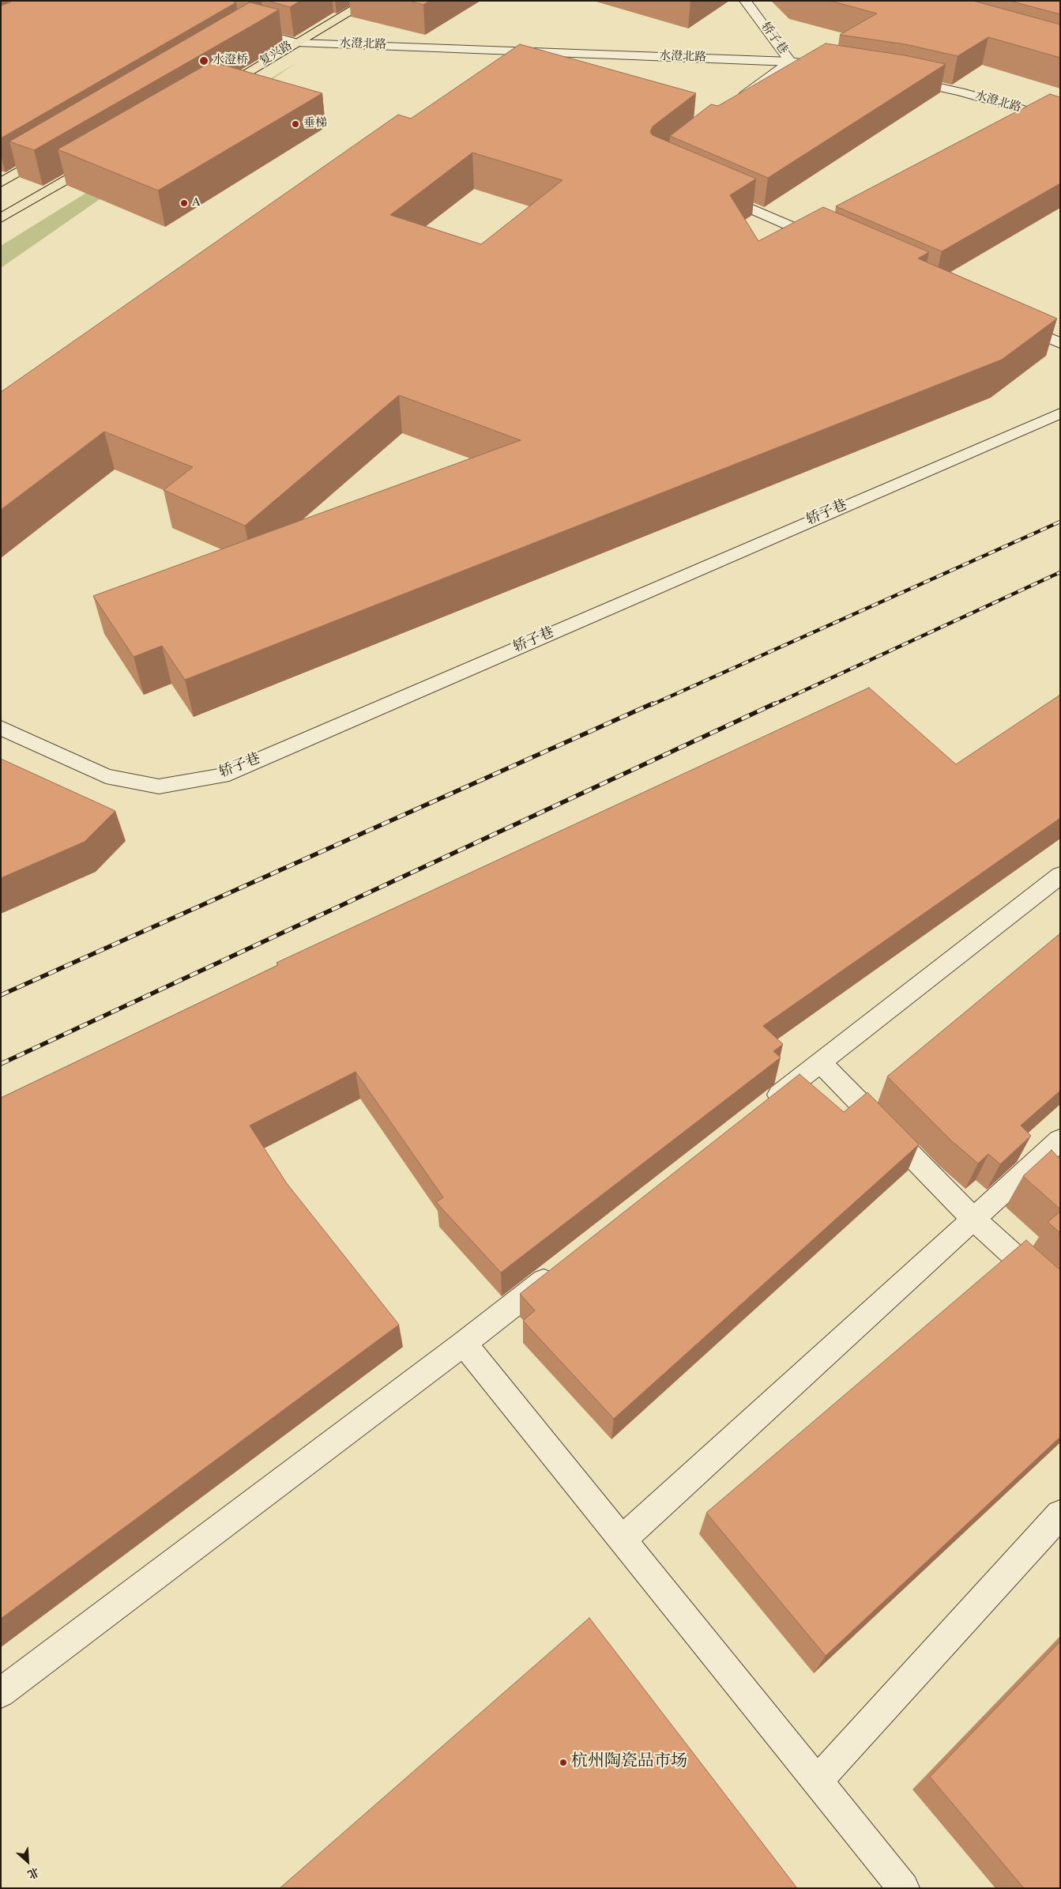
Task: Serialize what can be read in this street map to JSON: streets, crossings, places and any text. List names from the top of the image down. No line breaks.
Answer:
{"streets":{"main road":["复兴路"],"street":["轿子巷","水澄北路"]},"crossings":[["轿子巷","水澄北路"],["水澄北路","复兴路"]],"places":["水澄桥","垂梯","A","杭州陶瓷品市场"],"north":"bottom right"}
